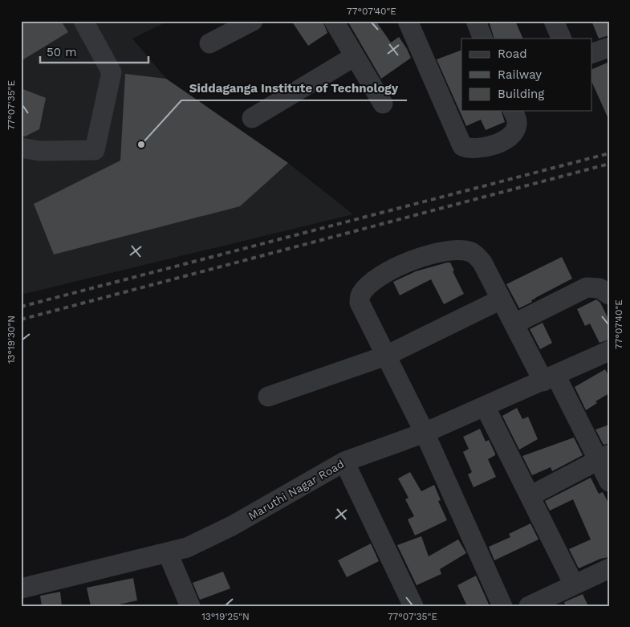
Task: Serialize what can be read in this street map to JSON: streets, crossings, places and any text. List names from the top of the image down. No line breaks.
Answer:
{"streets":{"street":["Maruthi Nagar Road"]},"places":["Siddaganga Institute of Technology"],"legend":["Road","Railway","Building"],"scale_bar":"50 m","coordinates":["77°07'40\"E","77°07'35\"E","13°19'30\"N","13°19'25\"N"]}
